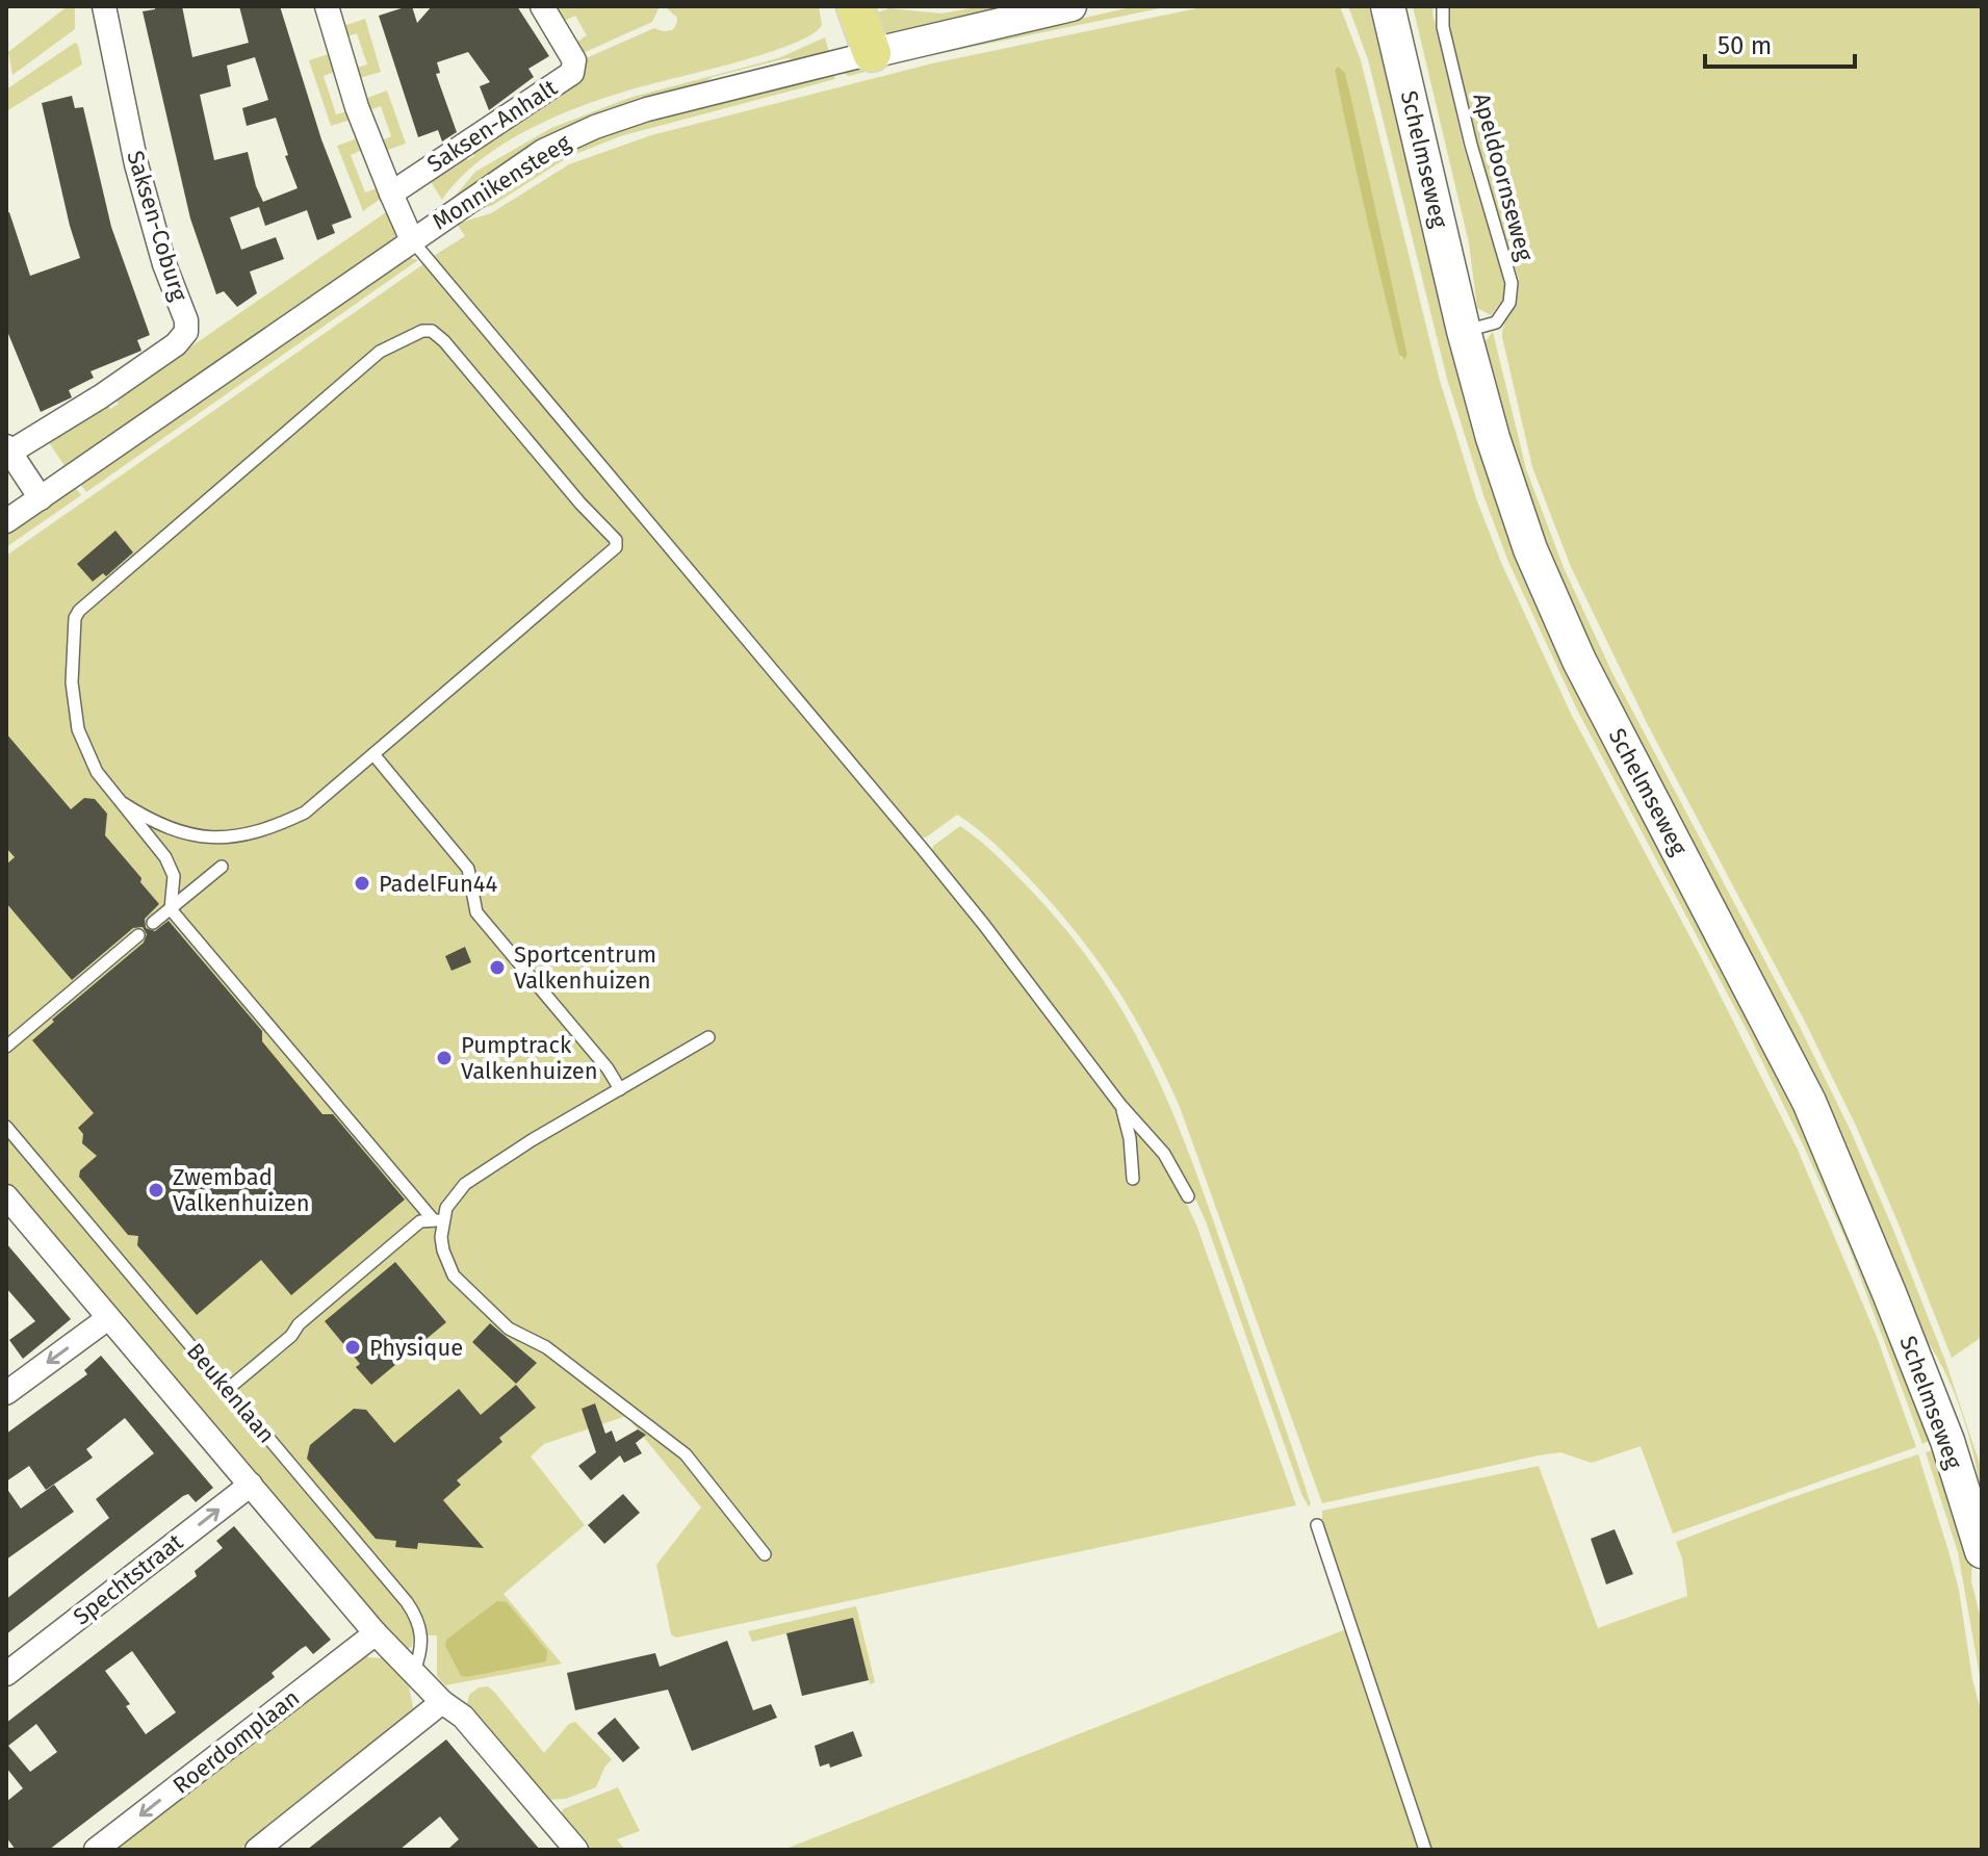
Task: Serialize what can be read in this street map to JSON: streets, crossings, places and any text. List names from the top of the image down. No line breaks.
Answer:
{"streets":{"main road":["Schelmseweg"],"street":["Saksen-Anhalt","Monnikensteeg","Saksen-Coburg","Beukenlaan","Spechtstraat","Roerdomplaan"],"lane":["Apeldoornseweg"]},"crossings":[["Schelmseweg","Apeldoornseweg"],["Monnikensteeg","Saksen-Coburg"],["Beukenlaan","Spechtstraat"],["Beukenlaan","Roerdomplaan"]],"one_way":["Spechtstraat"],"places":["PadelFun44","Sportcentrum Valkenhuizen","Pumptrack Valkenhuizen","Zwembad Valkenhuizen","Physique"],"scale_bar":"50 m"}
